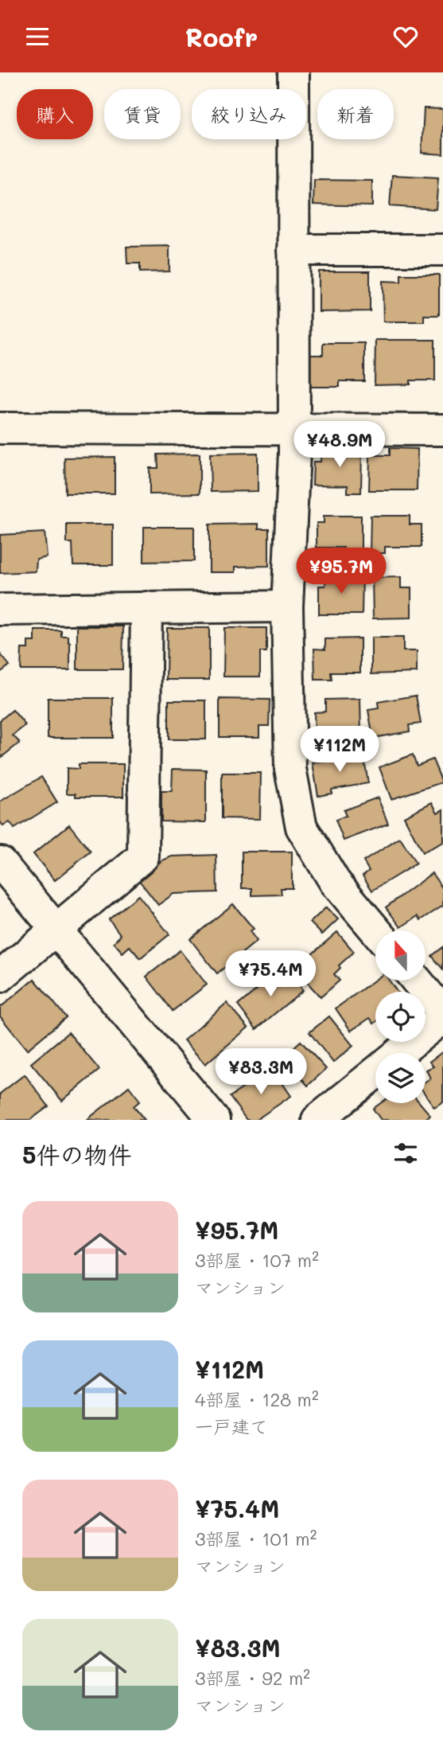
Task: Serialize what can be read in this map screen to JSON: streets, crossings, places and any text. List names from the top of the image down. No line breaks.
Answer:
{"north":"top","page":{"header":"Roofr","chip":["購入","賃貸","絞り込み","新着"],"price":["¥48.9M","¥95.7M","¥112M","¥75.4M","¥83.3M"],"heading":"5件の物件","list":[{"name":"¥95.7M","note":"3部屋 · 107 m² · マンション"},{"name":"¥112M","note":"4部屋 · 128 m² · 一戸建て"},{"name":"¥75.4M","note":"3部屋 · 101 m² · マンション"},{"name":"¥83.3M","note":"3部屋 · 92 m² · マンション"}]}}
